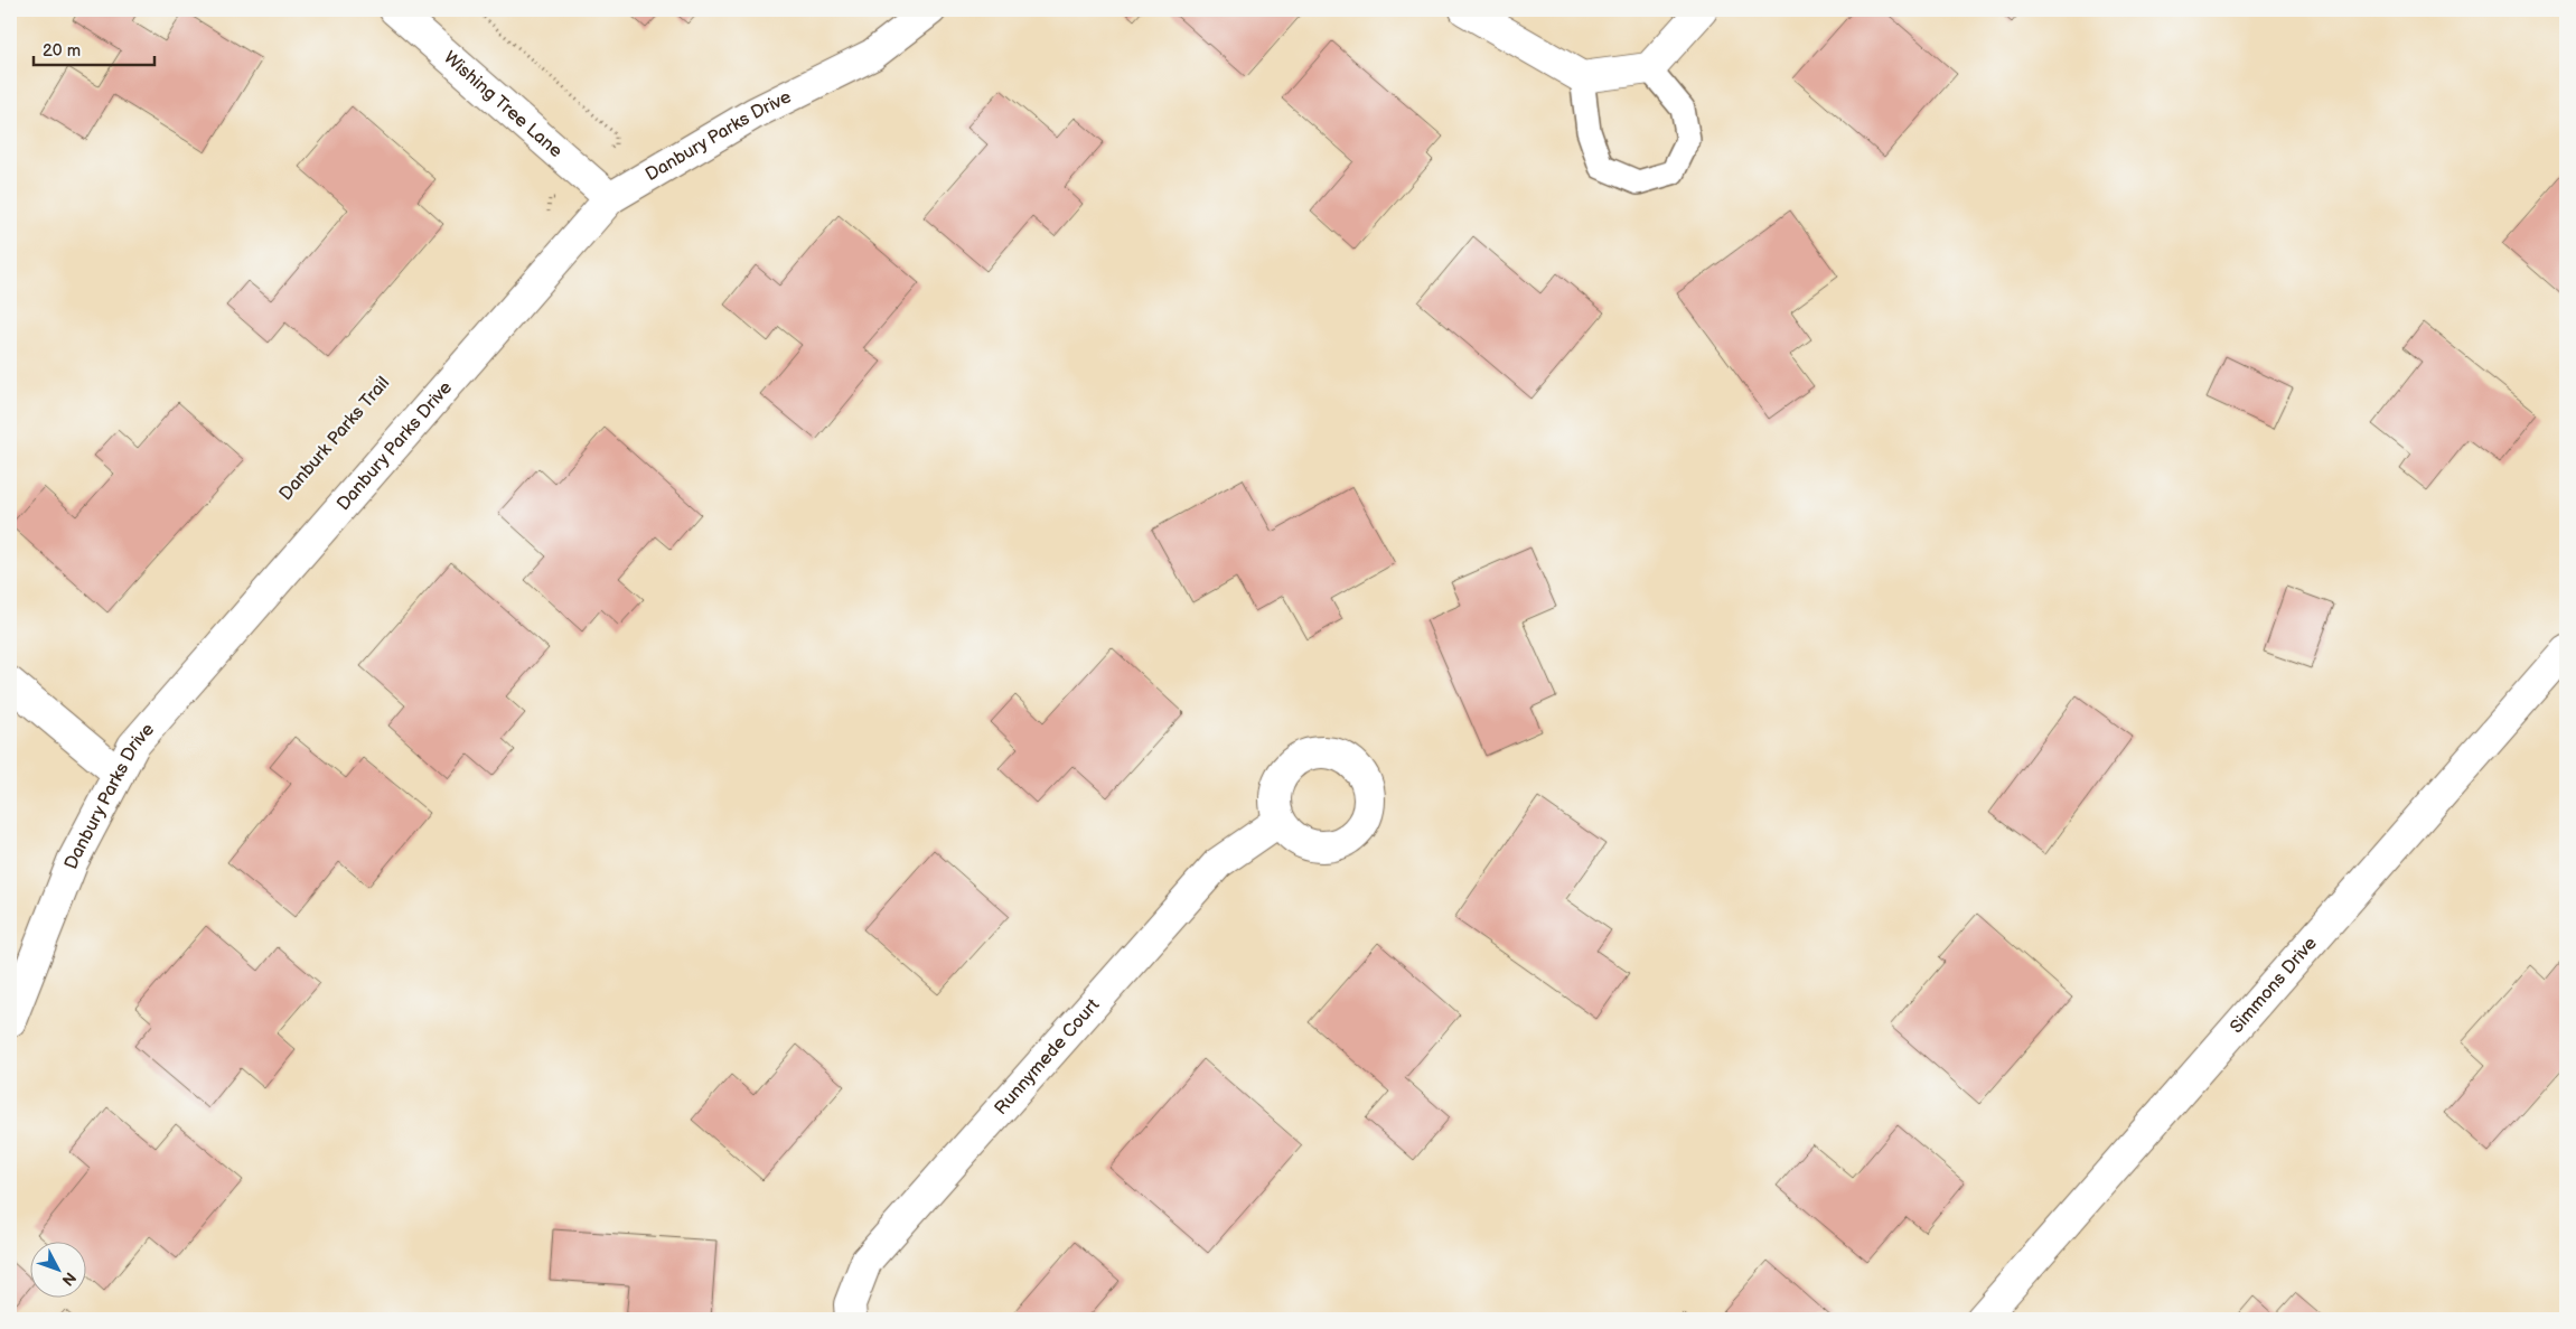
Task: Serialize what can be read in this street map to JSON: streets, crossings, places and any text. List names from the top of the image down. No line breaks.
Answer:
{"streets":{"street":["Wishing Tree Lane","Danbury Parks Drive","Simmons Drive","Runnymede Court"]},"crossings":[["Wishing Tree Lane","Danbury Parks Drive"]],"scale_bar":"20 m","north":"bottom right"}
